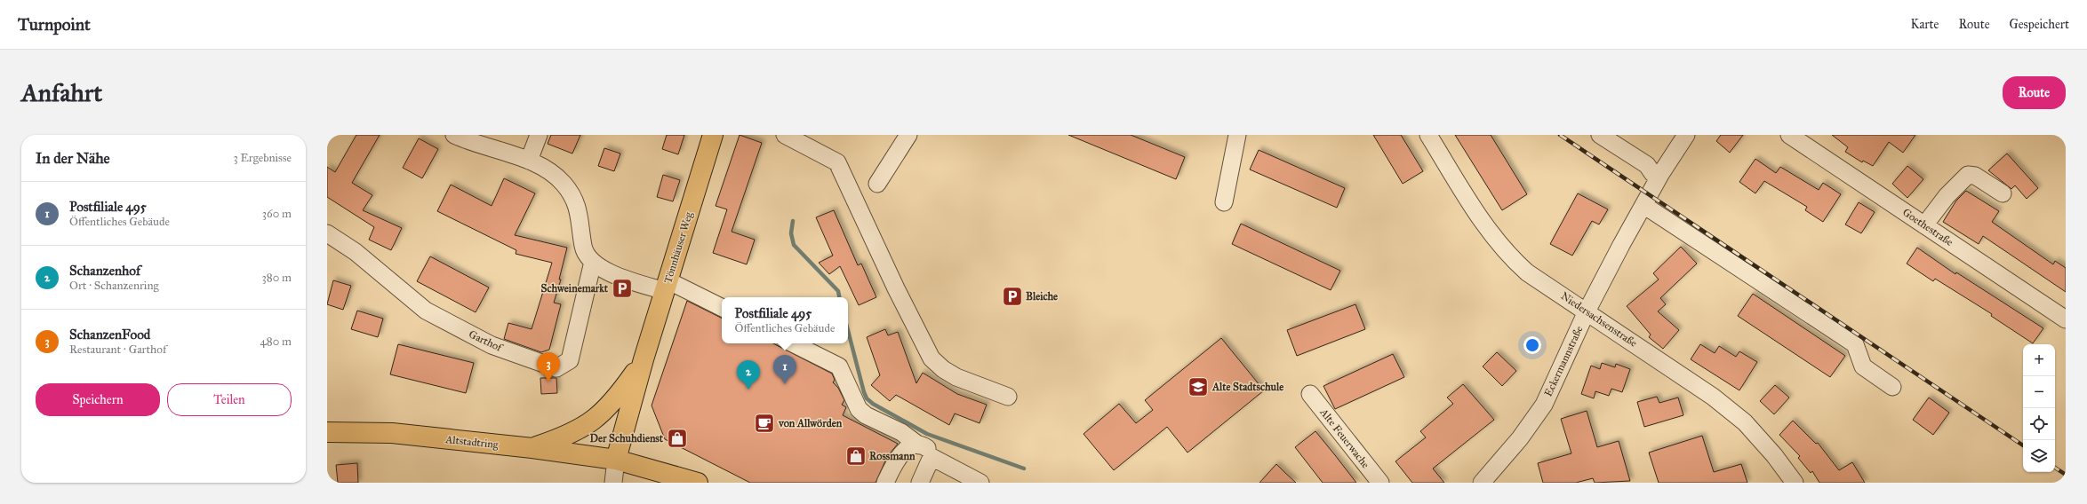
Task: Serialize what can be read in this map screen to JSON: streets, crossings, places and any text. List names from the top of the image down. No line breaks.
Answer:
{"streets":{"main road":["Tönnhäuser Weg","Altstadtring"],"street":["Goethestraße","Niedersachsenstraße","Garthof","Eckermannstraße","Alte Feuerwache"]},"crossings":[["Tönnhäuser Weg","Altstadtring"],["Niedersachsenstraße","Eckermannstraße"]],"places":{"parking":["Schweinemarkt","Bleiche"],"school or university":["Alte Stadtschule"],"cafe":["von Allwörden"],"shop":["Der Schuhdienst","Rossmann"]},"page":{"header":"Turnpoint","nav":["Karte","Route","Gespeichert"],"buttons":["Route",["Speichern","Teilen"]],"title":"Anfahrt","heading":["In der Nähe","3 Ergebnisse"],"list":[{"mark":"1","name":"Postfiliale 495","note":"Öffentliches Gebäude","value":"360 m"},{"mark":"2","name":"Schanzenhof","note":"Ort · Schanzenring","value":"380 m"},{"mark":"3","name":"SchanzenFood","note":"Restaurant · Garthof","value":"480 m"}],"popup":["Postfiliale 495","Öffentliches Gebäude"],"map_buttons":["+","−"],"pins":["3","1","2"]}}
